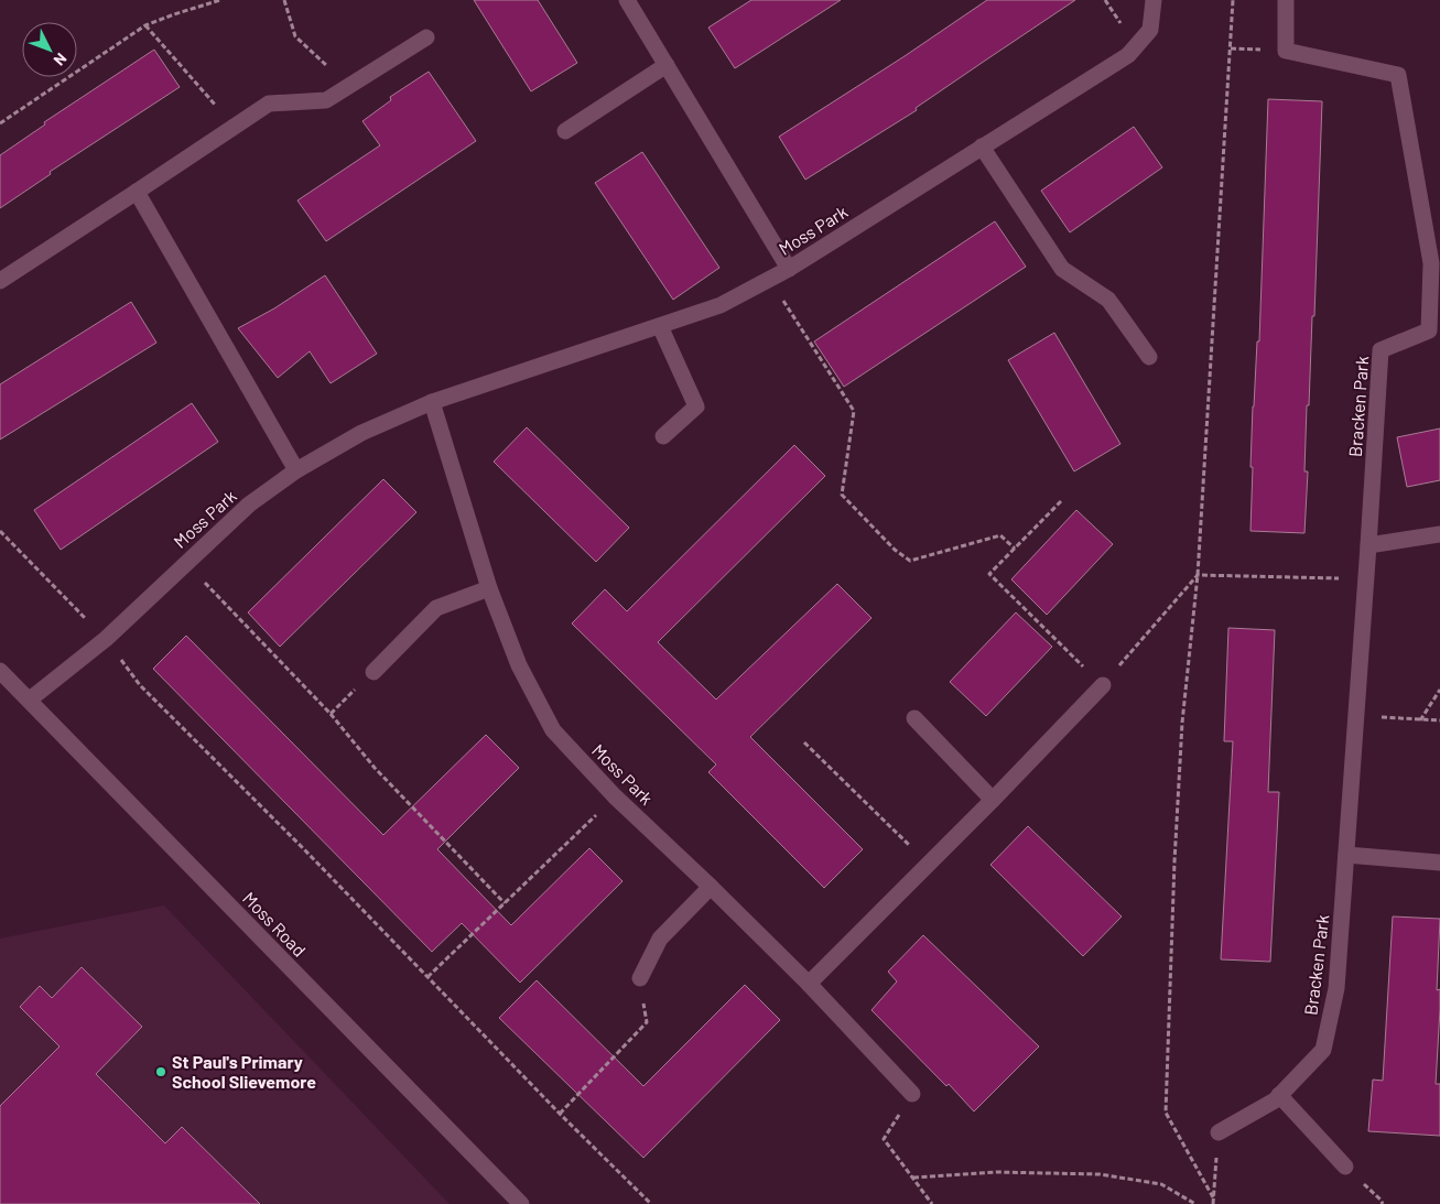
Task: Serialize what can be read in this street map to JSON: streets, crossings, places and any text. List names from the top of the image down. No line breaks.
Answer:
{"streets":{"street":["Moss Park","Bracken Park","Moss Road"]},"crossings":[["Moss Park","Moss Road"]],"places":["St Paul's Primary School Slievemore"],"north":"bottom right"}
